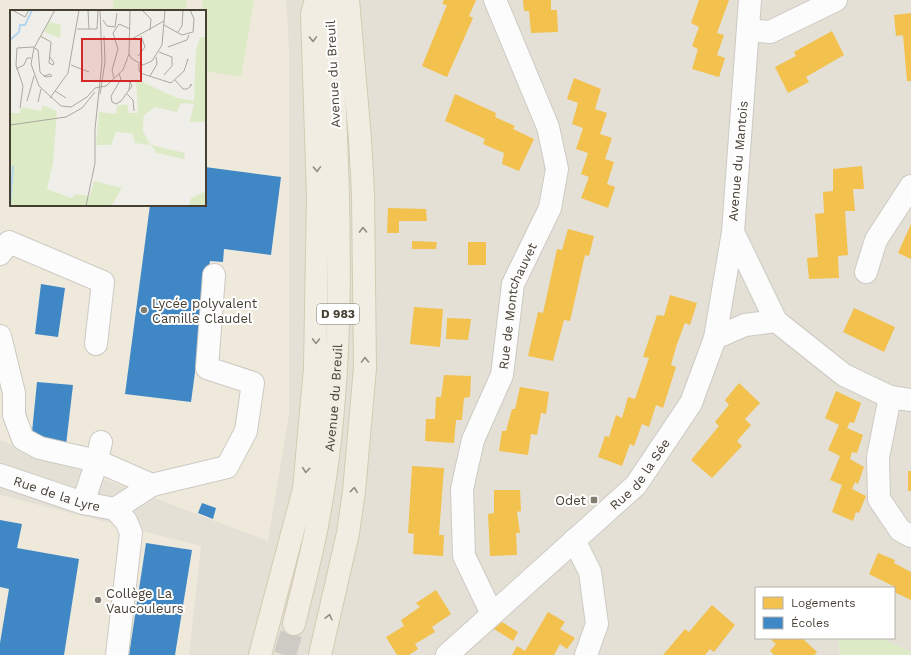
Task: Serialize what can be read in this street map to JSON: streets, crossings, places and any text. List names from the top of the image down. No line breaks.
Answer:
{"streets":{"main road":["Avenue du Breuil","D 983"],"street":["Avenue du Mantois","Rue de Montchauvet","Rue de la Sée","Rue de la Lyre"]},"crossings":[["Avenue du Mantois","Rue de la Sée"],["Rue de Montchauvet","Rue de la Sée"]],"places":{"other":["Lycée polyvalent Camille Claudel","Collège La Vaucouleurs"],"transit":["Odet"]},"legend":["Logements","Écoles"]}
